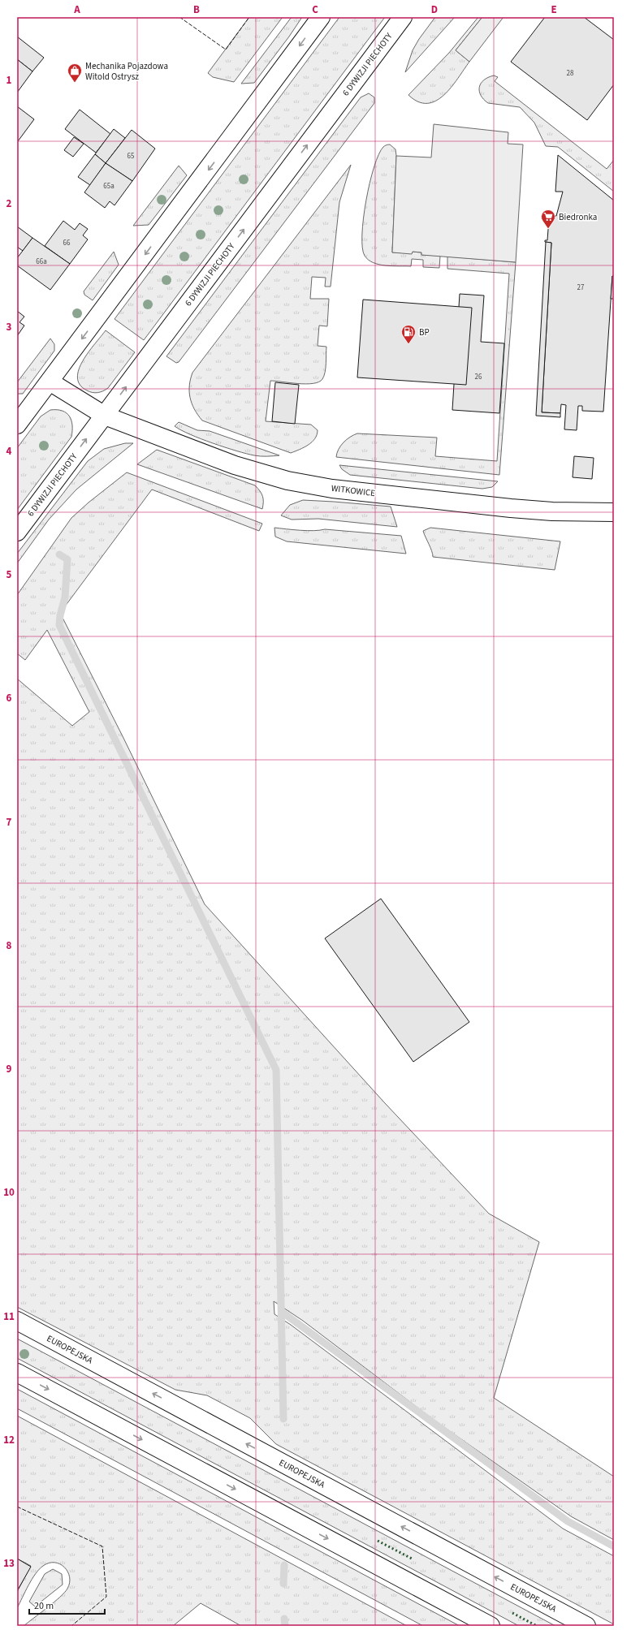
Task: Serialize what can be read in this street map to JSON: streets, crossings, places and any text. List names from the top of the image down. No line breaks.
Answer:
{"streets":{"street":["6 DYWIZJI PIECHOTY","WITKOWICE","EUROPEJSKA"]},"crossings":[["6 DYWIZJI PIECHOTY","WITKOWICE"]],"places":{"shop":["Mechanika Pojazdowa Witold Ostrysz"],"supermarket":["Biedronka"],"fuel station":["BP"]},"house_numbers":["28","65","65a","66","66a","27","26"],"scale_bar":"20 m","grid":{"columns":["A","B","C","D","E"],"rows":["1","2","3","4","5","6","7","8","9","10","11","12","13"]}}
